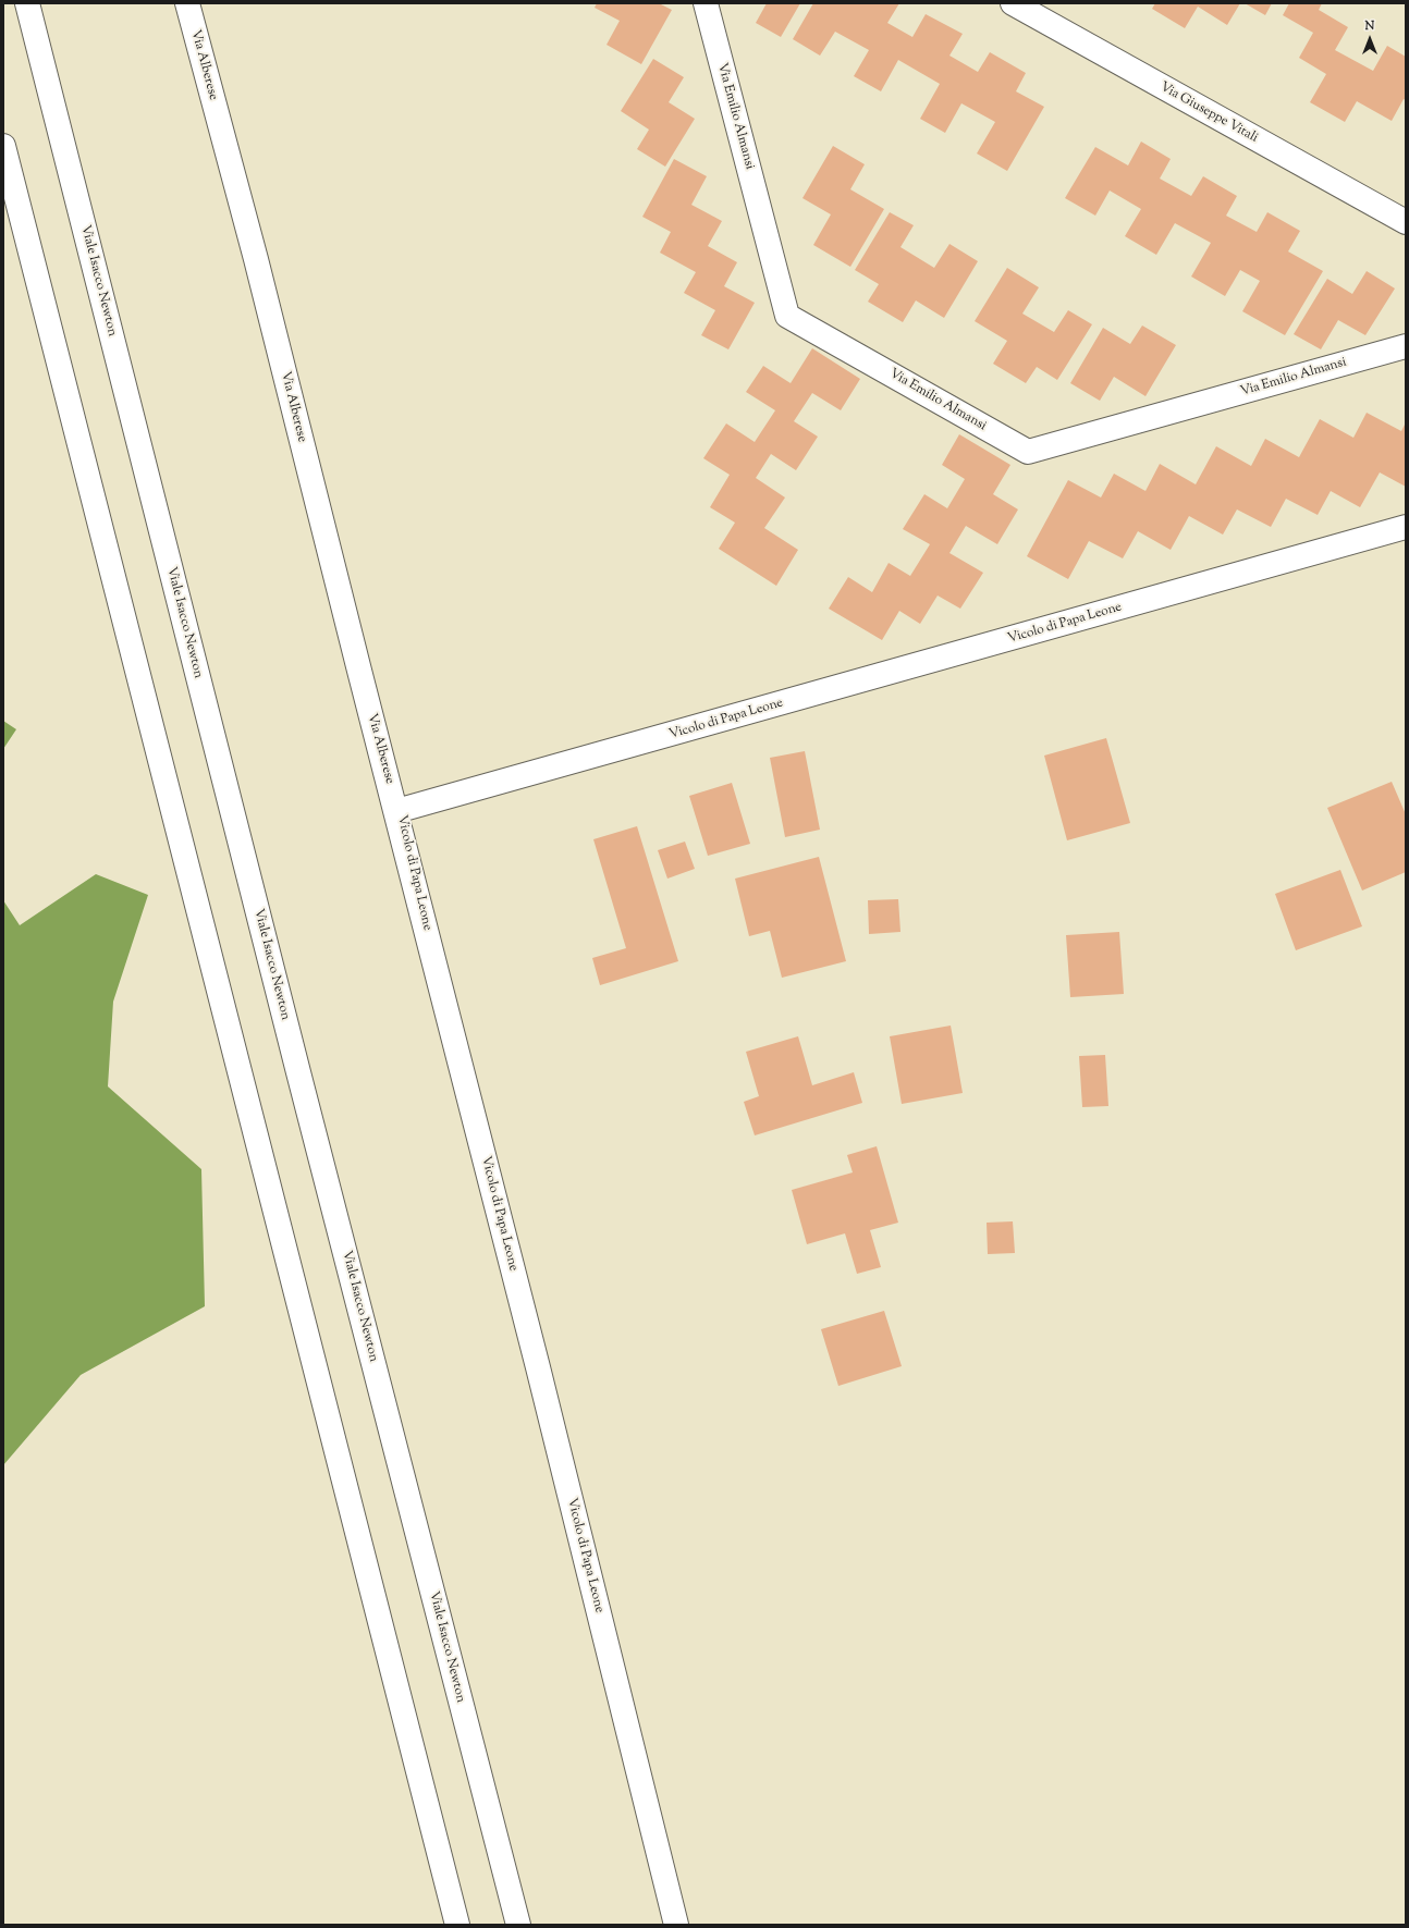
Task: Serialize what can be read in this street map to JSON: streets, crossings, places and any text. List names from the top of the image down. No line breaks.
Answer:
{"streets":{"main road":["Via Alberese","Via Giuseppe Vitali","Via Emilio Almansi","Viale Isacco Newton","Vicolo di Papa Leone"]},"crossings":[["Via Alberese","Vicolo di Papa Leone"]],"north":"top"}
